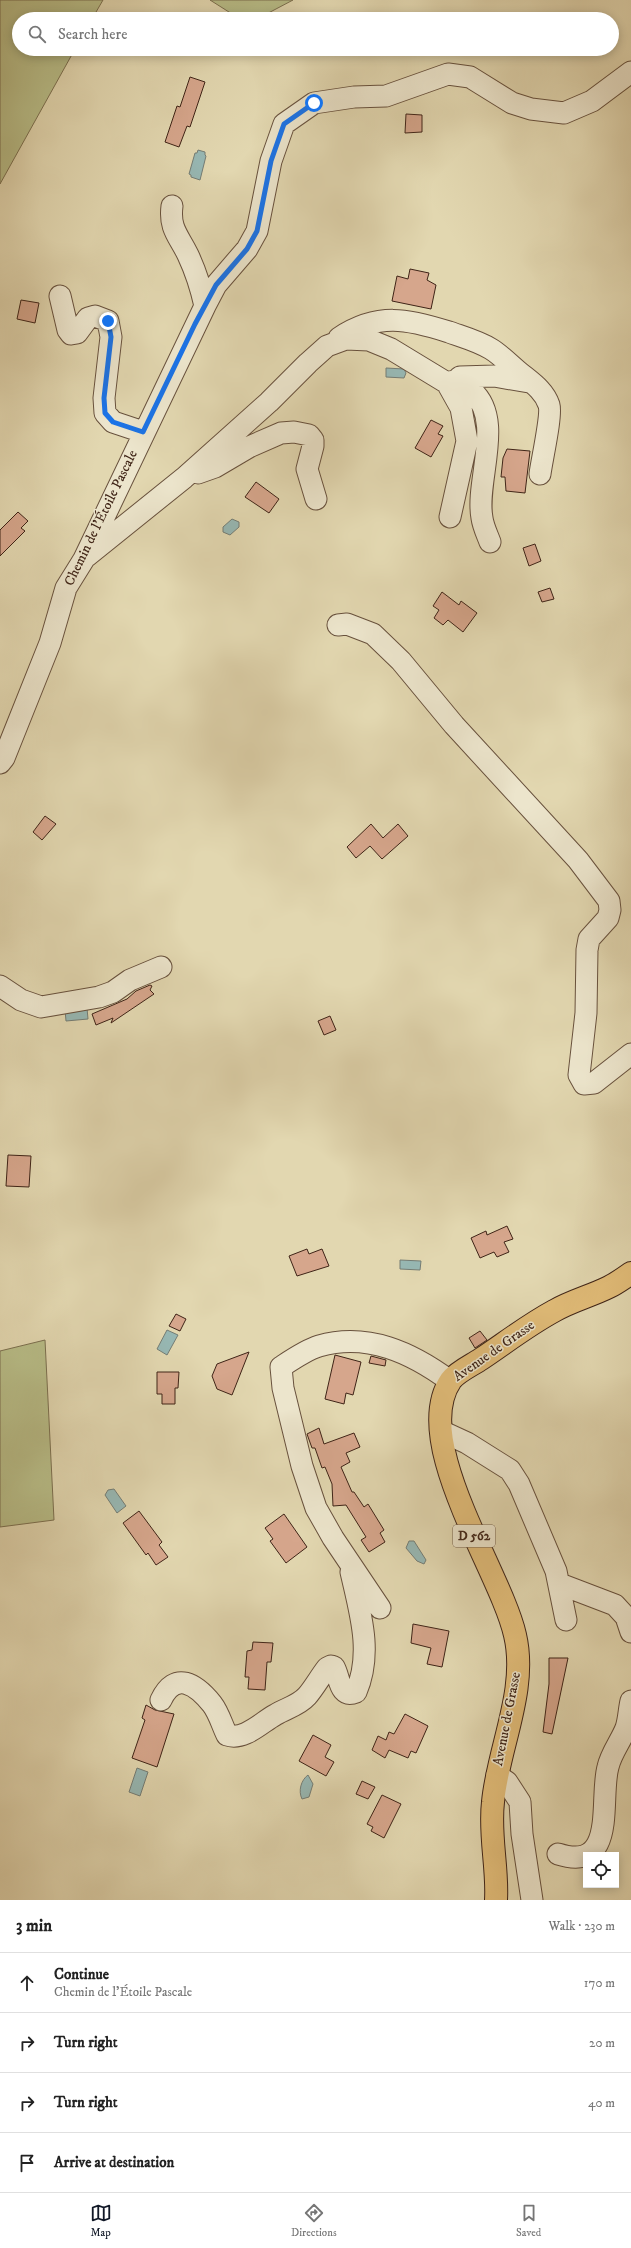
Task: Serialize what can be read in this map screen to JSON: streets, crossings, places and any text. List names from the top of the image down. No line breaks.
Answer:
{"streets":{"main road":["Avenue de Grasse","D 562"],"lane":["Chemin de l'Étoile Pascale"]},"page":{"search":"Search here","heading":["3 min","Walk · 230 m"],"list":[["Continue","Chemin de l'Étoile Pascale","170 m"],["Turn right","20 m"],["Turn right","40 m"],"Arrive at destination"],"nav":["Map","Directions","Saved"]}}
